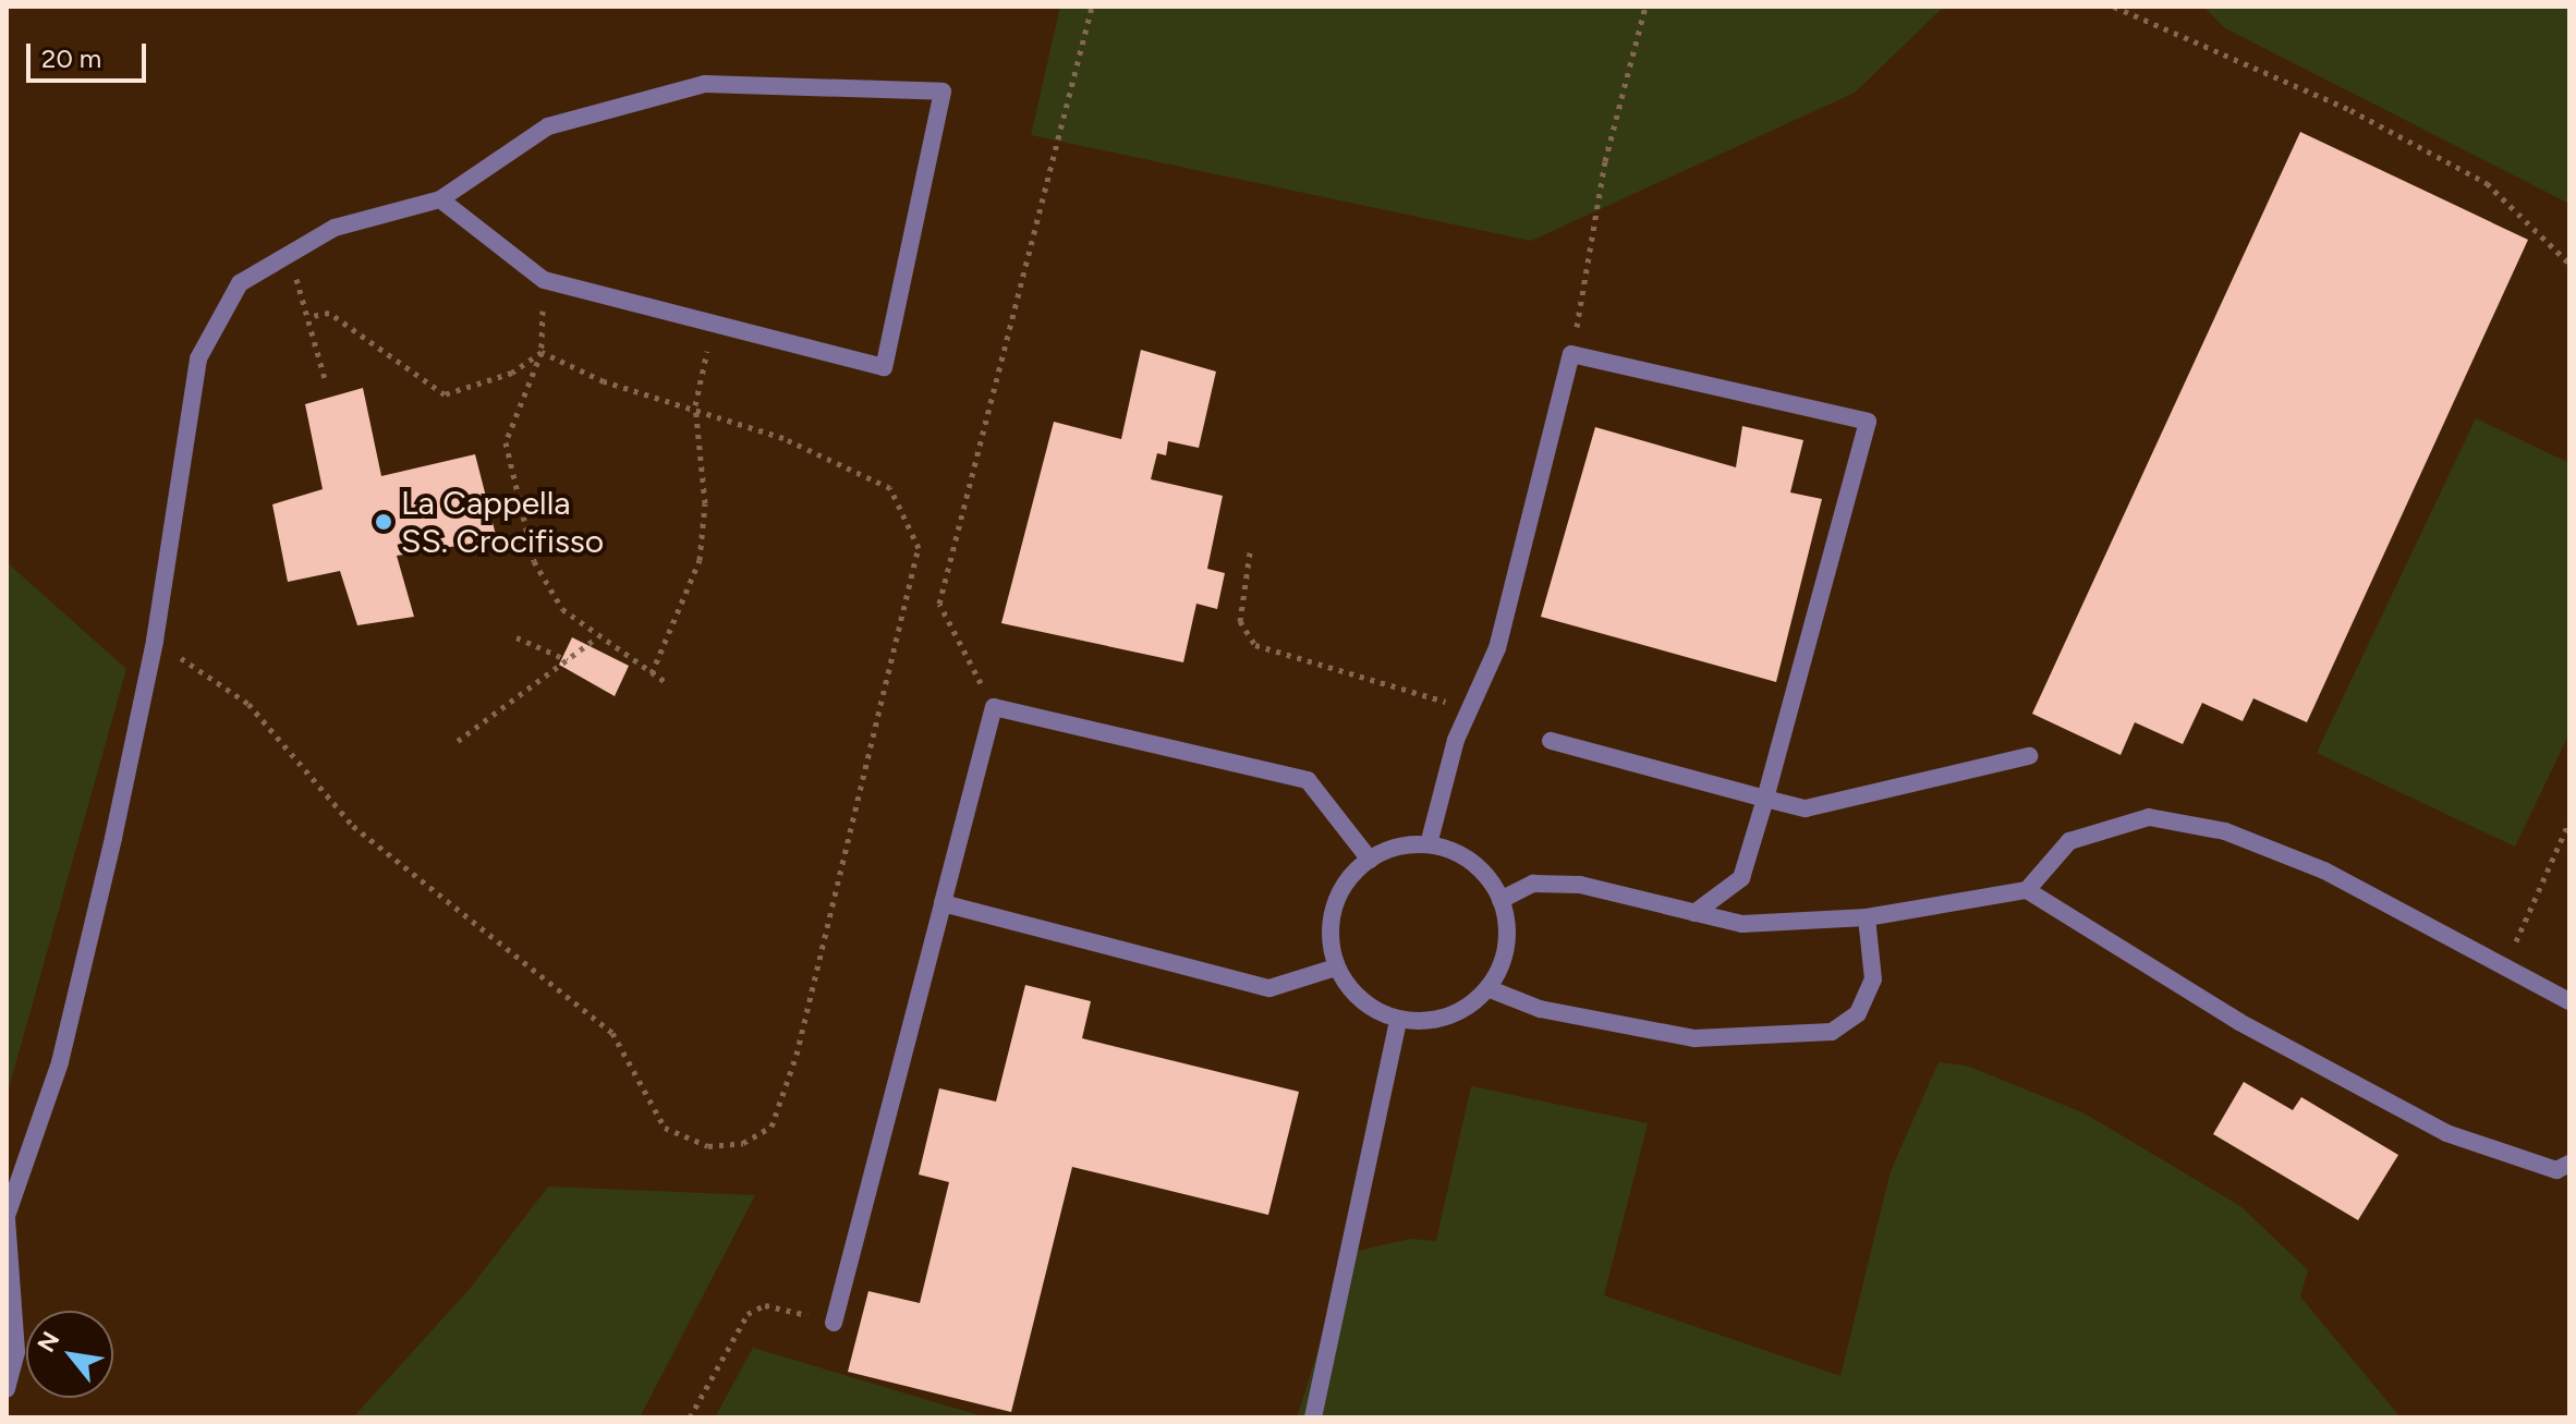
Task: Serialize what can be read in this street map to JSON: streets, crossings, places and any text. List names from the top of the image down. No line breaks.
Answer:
{"places":["La Cappella SS. Crocifisso"],"scale_bar":"20 m","north":"top left"}
